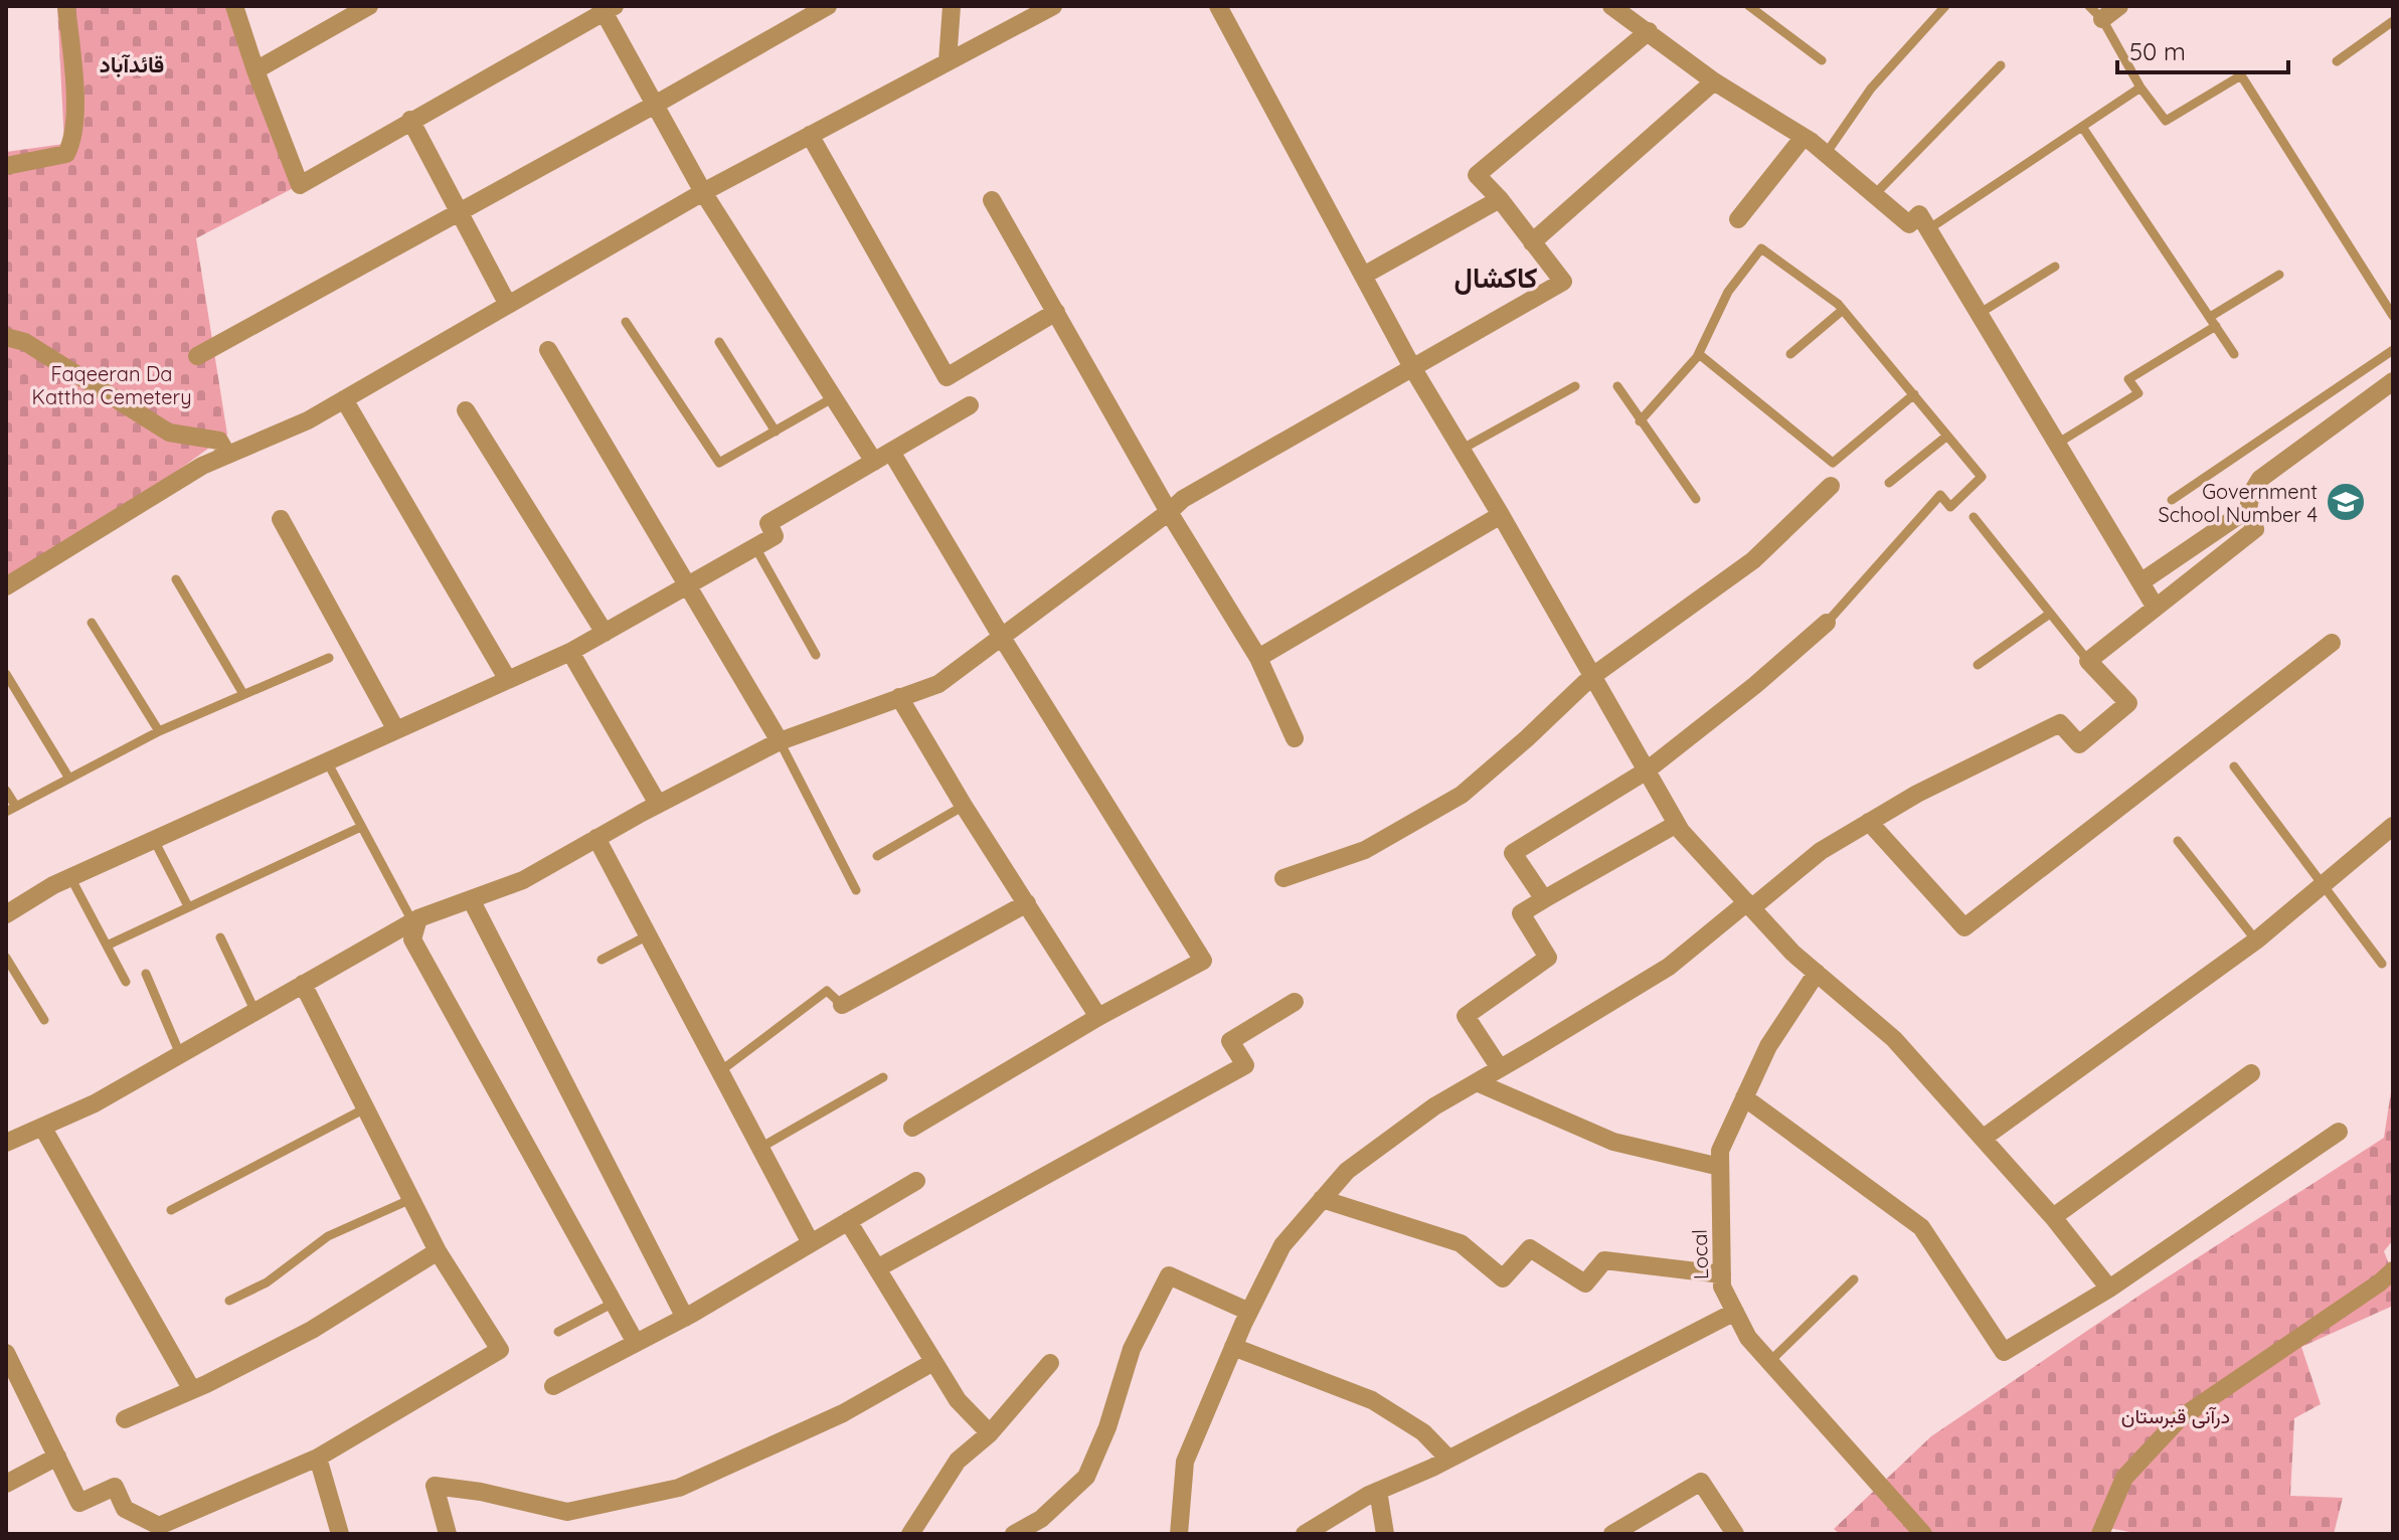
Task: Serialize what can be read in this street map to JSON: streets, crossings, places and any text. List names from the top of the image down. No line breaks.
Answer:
{"streets":{"street":["Local"]},"districts":["قائدآباد","کاکشال"],"parks":["Faqeeran Da Kattha Cemetery","درآنی قبرستان"],"places":{"school or university":["Government School Number 4"]},"scale_bar":"50 m"}
